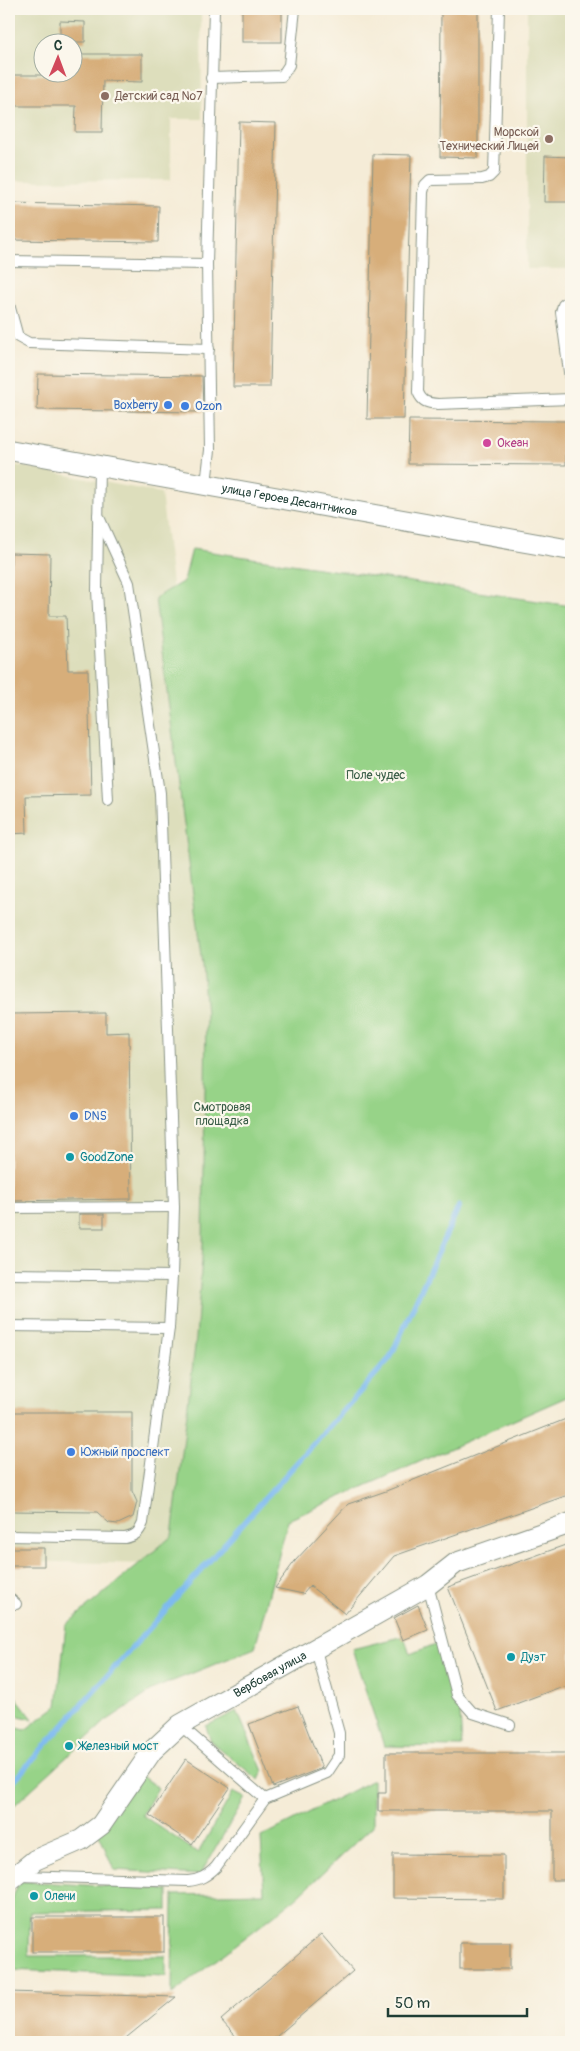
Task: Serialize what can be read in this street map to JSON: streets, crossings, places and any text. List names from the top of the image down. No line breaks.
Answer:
{"streets":{"street":["улица Героев Десантников","Вербовая улица"]},"parks":["Поле чудес","Смотровая площадка"],"places":["Детский сад №7","Морской Технический Лицей","Boxberry","Ozon","Океан","DNS","GoodZone","Южный проспект","Дуэт","Железный мост","Олени"],"scale_bar":"50 m","north":"top"}
